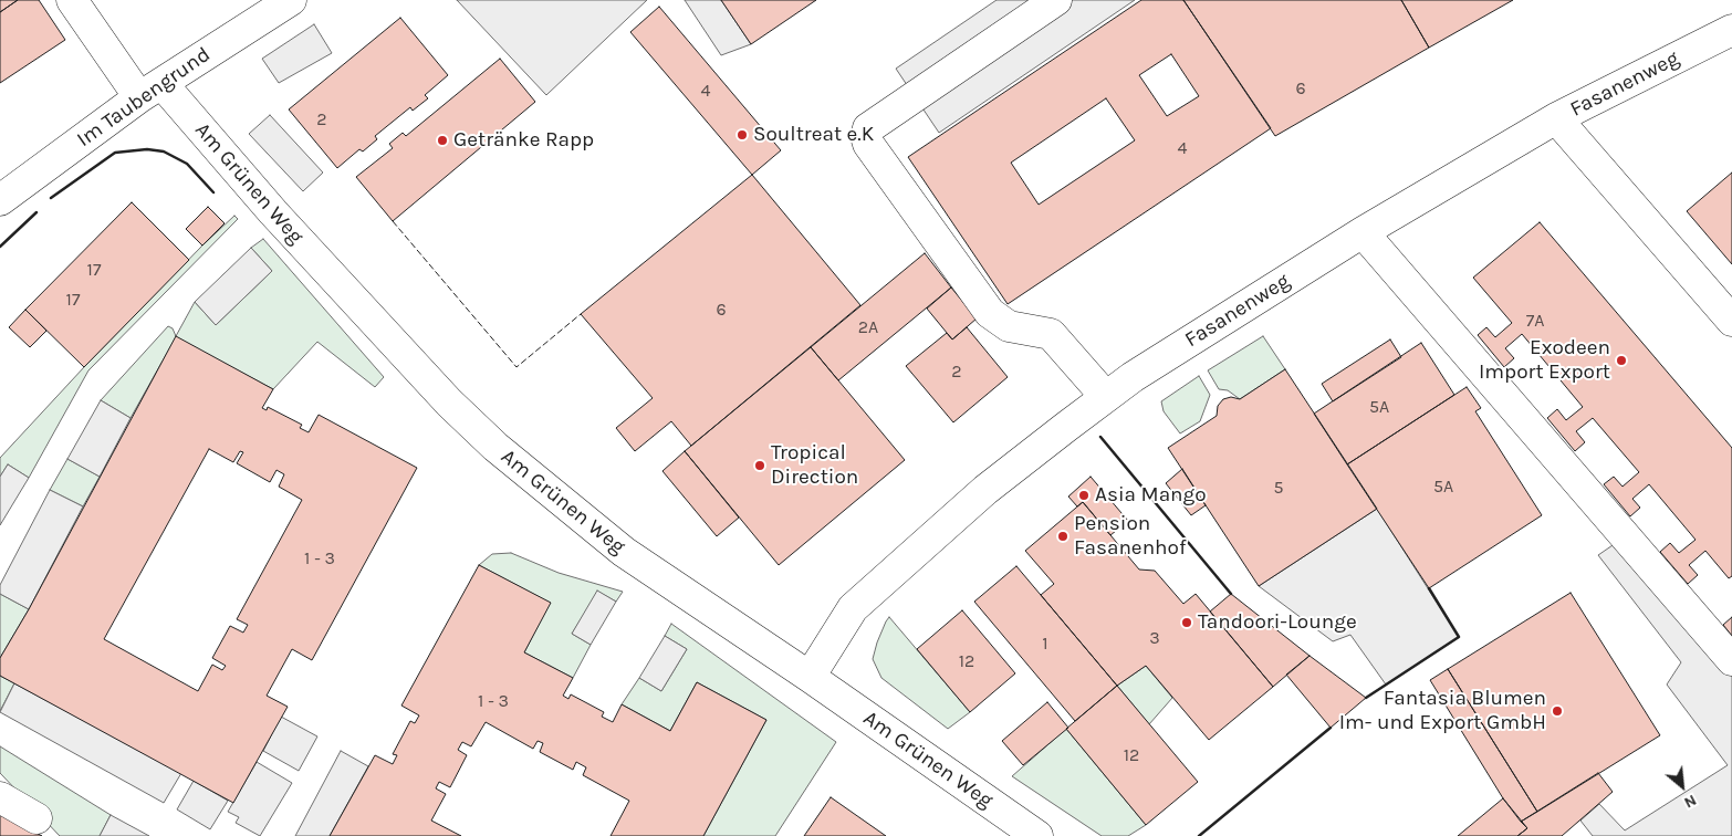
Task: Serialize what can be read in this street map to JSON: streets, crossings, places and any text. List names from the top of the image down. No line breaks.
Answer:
{"streets":{"street":["Fasanenweg","Im Taubengrund","Am Grünen Weg"]},"crossings":[["Fasanenweg","Am Grünen Weg"],["Im Taubengrund","Am Grünen Weg"]],"places":["Soultreat e.K","Getränke Rapp","Exodeen Import Export","Tropical Direction","Asia Mango","Pension Fasanenhof","Tandoori-Lounge","Fantasia Blumen Im- und Export GmbH"],"house_numbers":["6","4","2","4","17","17","6","7A","2A","2","5A","5A","5","1 - 3","3","1","12","1 - 3","12"],"north":"bottom right"}
